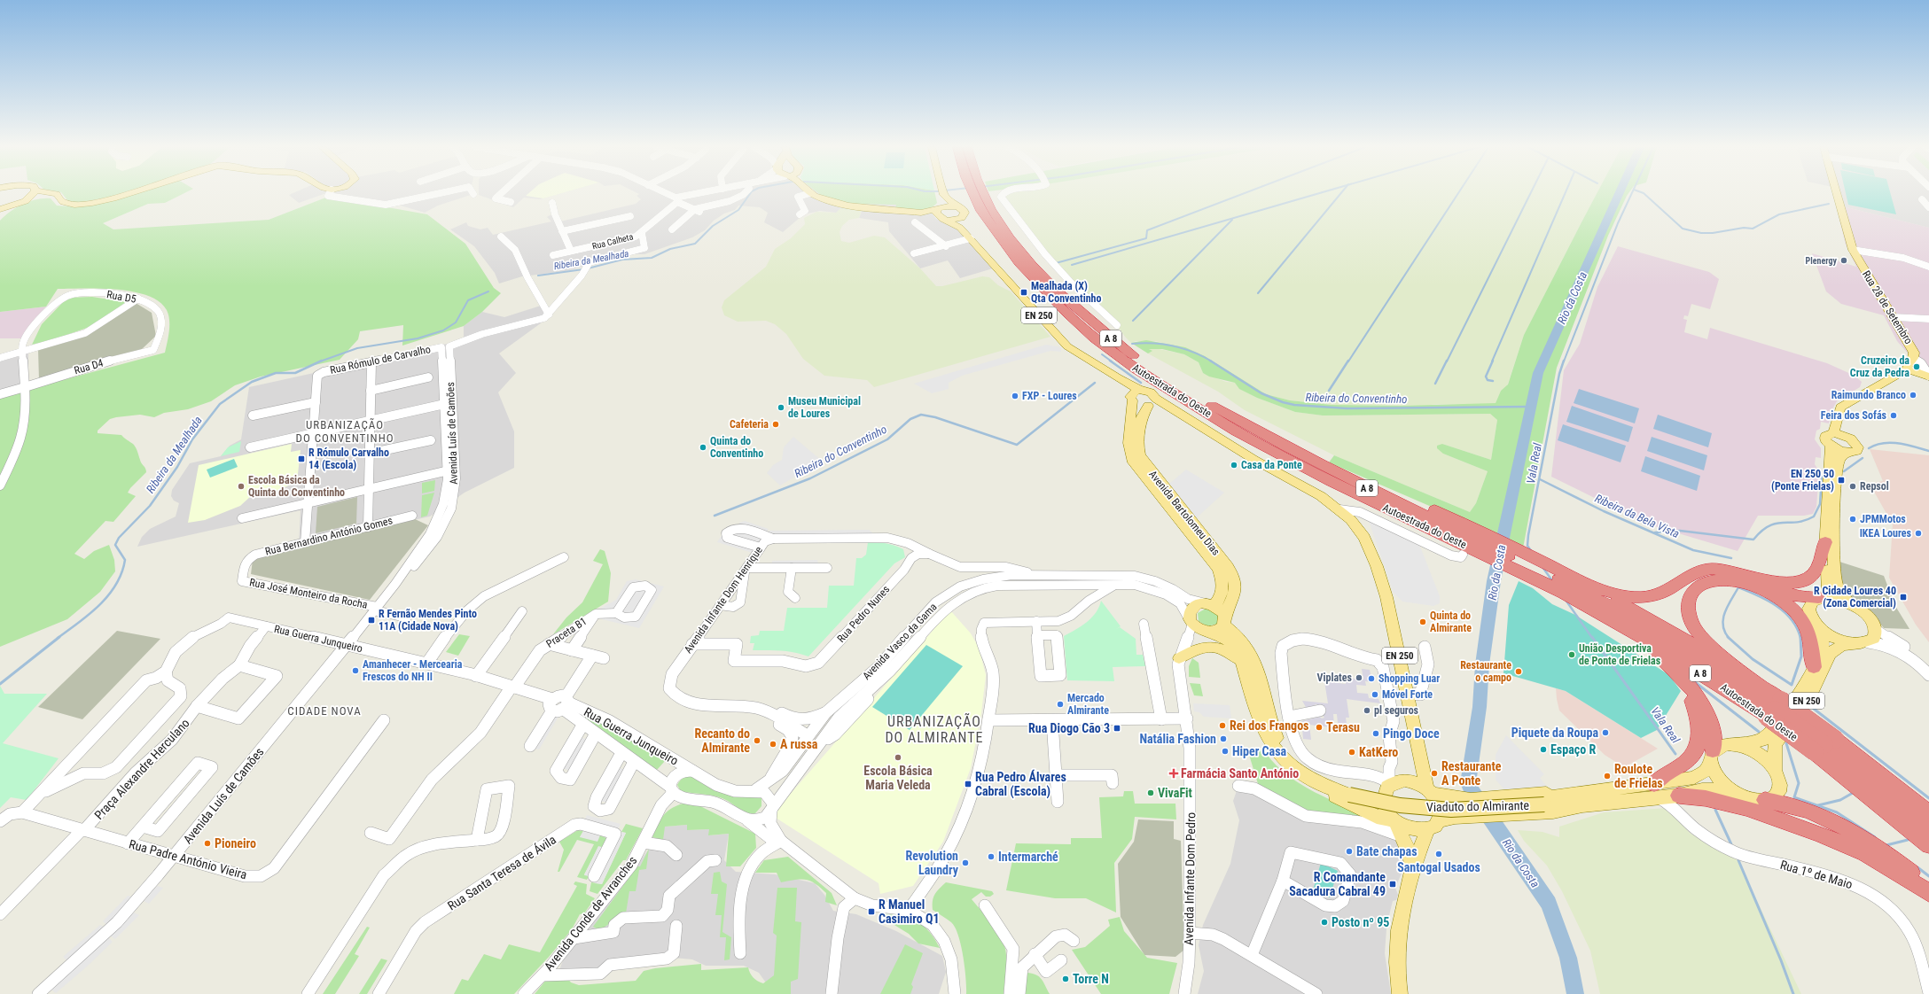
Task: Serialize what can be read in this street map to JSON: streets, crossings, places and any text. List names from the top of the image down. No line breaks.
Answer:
{"streets":{"highway":["A 8","Autoestrada do Oeste"],"main road":["Rua 28 de Setembro","EN 250","Avenida Bartolomeu Dias","Viaduto do Almirante"],"street":["Rua Calheta","Rua D5","Rua Rómulo de Carvalho","Rua D4","Avenida Luís de Camões","Rua Bernardino António Gomes","Rua José Monteiro da Rocha","Avenida Infante Dom Henrique","Rua Pedro Nunes","Praceta B1","Rua Guerra Junqueiro","Avenida Vasco da Gama","Praça Alexandre Herculano","Rua Padre António Vieira","Rua Santa Teresa de Ávila","Rua 1º de Maio","Avenida Infante Dom Pedro","Avenida Conde de Avranches"]},"crossings":[["Rua D5","Rua D4"],["EN 250","Avenida Bartolomeu Dias"],["EN 250","Viaduto do Almirante"],["EN 250","Rua 1º de Maio"],["Rua Rómulo de Carvalho","Avenida Luís de Camões"],["Rua Rómulo de Carvalho","Rua Bernardino António Gomes"],["Avenida Luís de Camões","Rua José Monteiro da Rocha"],["Avenida Luís de Camões","Rua Guerra Junqueiro"],["Avenida Luís de Camões","Rua Padre António Vieira"],["Avenida Bartolomeu Dias","Avenida Vasco da Gama"],["Avenida Bartolomeu Dias","Viaduto do Almirante"],["Avenida Bartolomeu Dias","Avenida Infante Dom Pedro"],["Rua Bernardino António Gomes","Rua José Monteiro da Rocha"],["Avenida Infante Dom Henrique","Rua Pedro Nunes"],["Avenida Infante Dom Henrique","Avenida Vasco da Gama"],["Praceta B1","Rua Guerra Junqueiro"],["Rua Guerra Junqueiro","Avenida Vasco da Gama"],["Rua Guerra Junqueiro","Praça Alexandre Herculano"],["Rua Guerra Junqueiro","Avenida Conde de Avranches"],["Avenida Vasco da Gama","Viaduto do Almirante"],["Avenida Vasco da Gama","Avenida Infante Dom Pedro"],["Praça Alexandre Herculano","Rua Padre António Vieira"],["Viaduto do Almirante","Avenida Infante Dom Pedro"]],"districts":["URBANIZAÇÃO DO CONVENTINHO","CIDADE NOVA","URBANIZAÇÃO DO ALMIRANTE"],"water":["Ribeira da Mealhada","Rio da Costa","Ribeira do Conventinho","Vala Real","Ribeira da Bela Vista"],"places":{"other":["Plenergy","Cruzeiro da Cruz da Pedra","Raimundo Branco","FXP - Loures","Museu Municipal de Loures","Feira dos Sofás","Cafeteria","Quinta do Conventinho","Casa da Ponte","Escola Básica da Quinta do Conventinho","Repsol","JPMMotos","IKEA Loures","Quinta do Almirante","União Desportiva de Ponte de Frielas","Amanhecer - Mercearia Frescos do NH II","Restaurante o campo","Viplates","Shopping Luar","Móvel Forte","Mercado Almirante","pl seguros","Rei dos Frangos","Terasu","Piquete da Roupa","Pingo Doce","Natália Fashion","Recanto do Almirante","A russa","Espaço R","Hiper Casa","KatKero","Escola Básica Maria Veleda","Restaurante A Ponte","Roulote de Frielas","VivaFit","Pioneiro","Bate chapas","Santogal Usados","Intermarché","Revolution Laundry","Posto nº 95","Torre N"],"transit":["Mealhada (X) Qta Conventinho","R Rómulo Carvalho 14 (Escola)","EN 250 50 (Ponte Frielas)","R Cidade Loures 40 (Zona Comercial)","R Fernão Mendes Pinto 11A (Cidade Nova)","Rua Diogo Cão 3","Rua Pedro Álvares Cabral (Escola)","R Comandante Sacadura Cabral 49","R Manuel Casimiro Q1"],"health":["Farmácia Santo António"]}}
